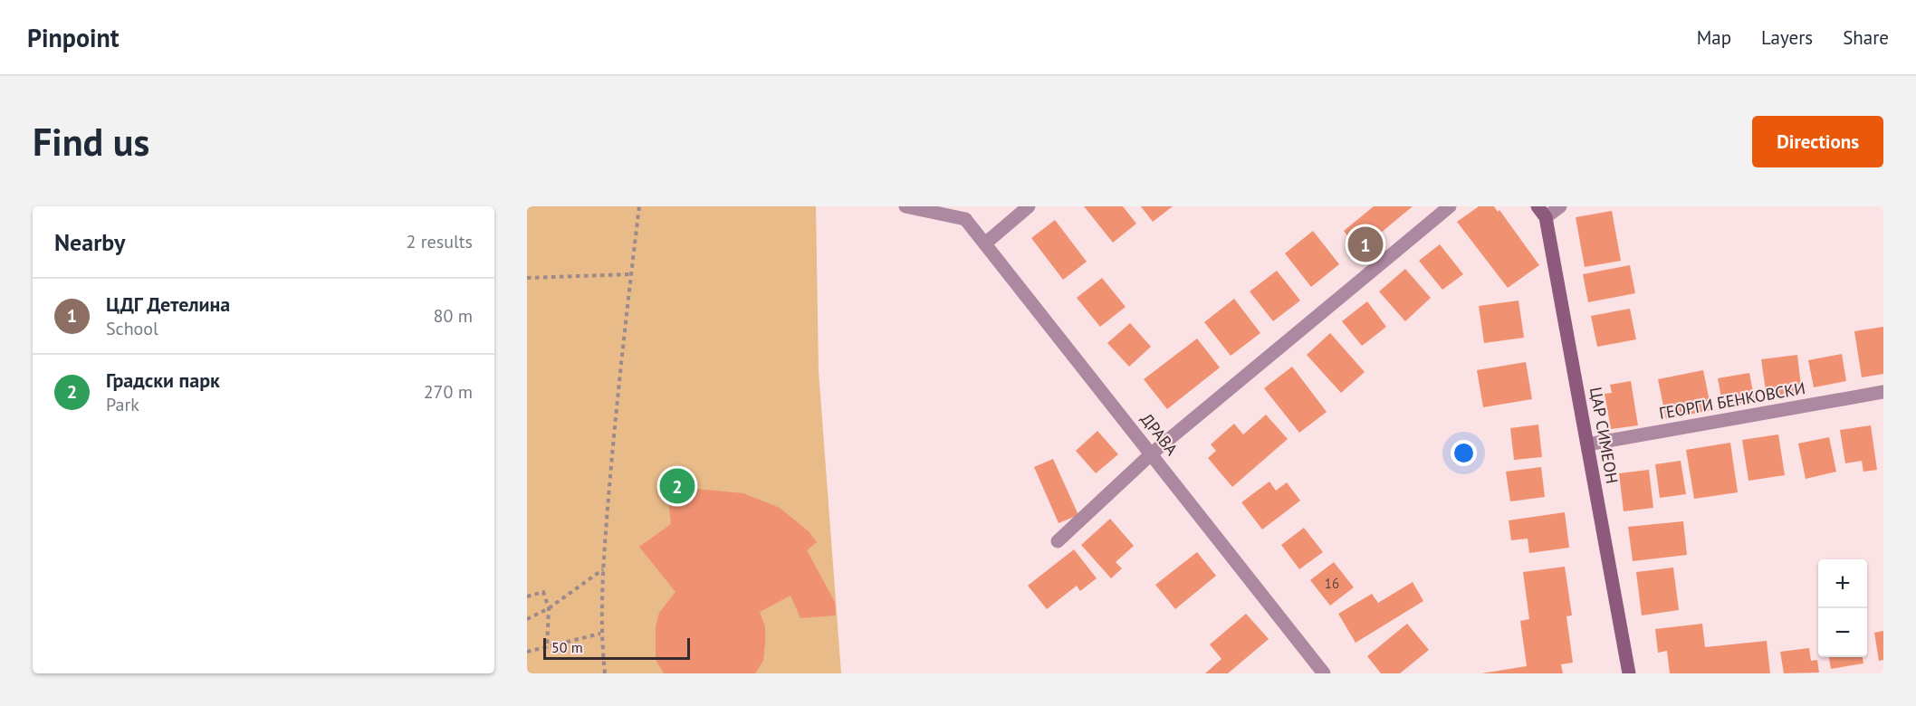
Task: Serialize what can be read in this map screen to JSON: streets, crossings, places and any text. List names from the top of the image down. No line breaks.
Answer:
{"streets":{"street":["ГЕОРГИ БЕНКОВСКИ","ДРАВА","ЦАР СИМЕОН"]},"crossings":[["ГЕОРГИ БЕНКОВСКИ","ЦАР СИМЕОН"]],"house_numbers":["16"],"scale_bar":"50 m","page":{"header":"Pinpoint","nav":["Map","Layers","Share"],"buttons":"Directions","title":"Find us","heading":["Nearby","2 results"],"pins":["1","2"],"list":[{"mark":"1","name":"ЦДГ Детелина","note":"School","value":"80 m"},{"mark":"2","name":"Градски парк","note":"Park","value":"270 m"}],"map_buttons":["+","−"],"scale":"50 m"}}
